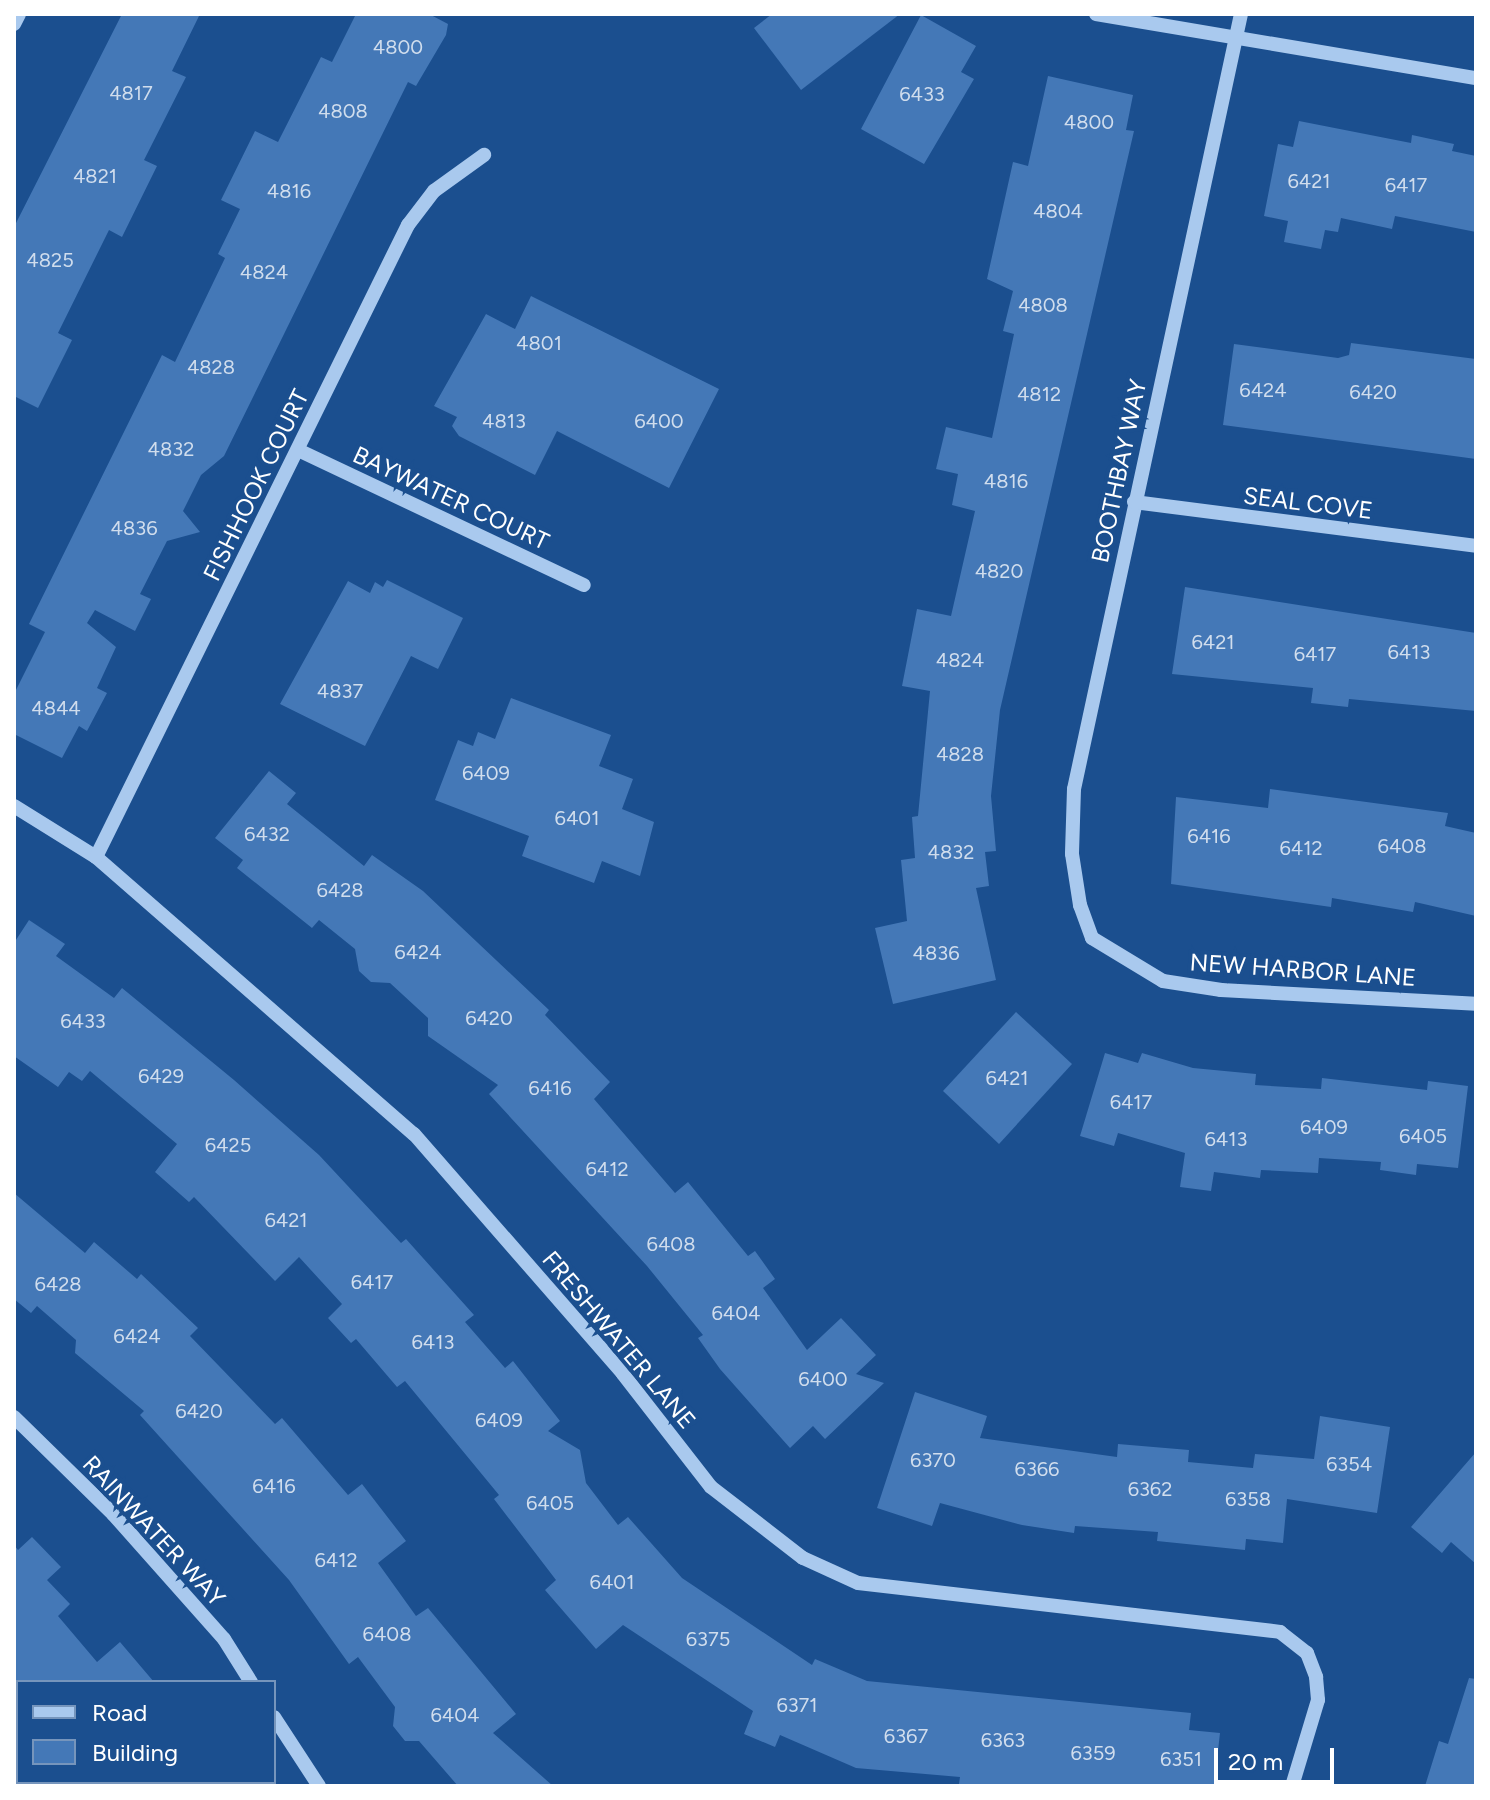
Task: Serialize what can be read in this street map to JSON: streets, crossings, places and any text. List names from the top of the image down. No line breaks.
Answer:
{"streets":{"street":["BOOTHBAY WAY","FISHHOOK COURT","BAYWATER COURT","SEAL COVE","NEW HARBOR LANE","FRESHWATER LANE","RAINWATER WAY"]},"crossings":[["BOOTHBAY WAY","SEAL COVE"],["BOOTHBAY WAY","NEW HARBOR LANE"],["FISHHOOK COURT","BAYWATER COURT"],["FISHHOOK COURT","FRESHWATER LANE"]],"house_numbers":["4800","4817","6433","4808","4800","4821","6421","6417","4816","4804","4825","4824","4808","4801","4828","6424","6420","4812","4813","6400","4832","4816","4836","4820","6421","6413","6417","4824","4837","4844","4828","6409","6401","6432","6416","6408","6412","4832","6428","6424","4836","6420","6433","6429","6421","6416","6417","6409","6405","6413","6425","6412","6421","6408","6417","6428","6404","6424","6413","6400","6420","6409","6370","6354","6366","6416","6362","6358","6405","6412","6401","6408","6375","6371","6404","6367","6363","6359","6351"],"legend":["Road","Building"],"scale_bar":"20 m"}
